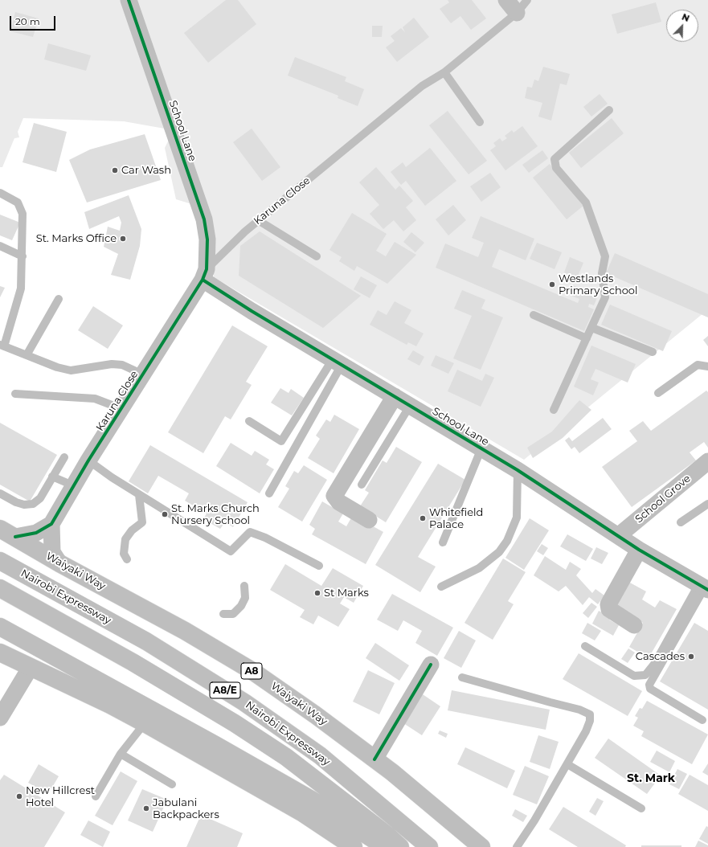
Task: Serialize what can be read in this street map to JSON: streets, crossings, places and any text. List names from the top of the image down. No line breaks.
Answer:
{"streets":{"highway":["Waiyaki Way","Nairobi Expressway","A8","A8/E"],"street":["School Lane","Karuna Close","School Grove"]},"crossings":[["School Lane","Karuna Close"],["School Lane","School Grove"],["Karuna Close","Waiyaki Way"]],"districts":["St. Mark"],"places":["Car Wash","St. Marks Office","Westlands Primary School","St. Marks Church Nursery School","Whitefield Palace","St Marks","Cascades","New Hillcrest Hotel","Jabulani Backpackers"],"scale_bar":"20 m","north":"top right"}
